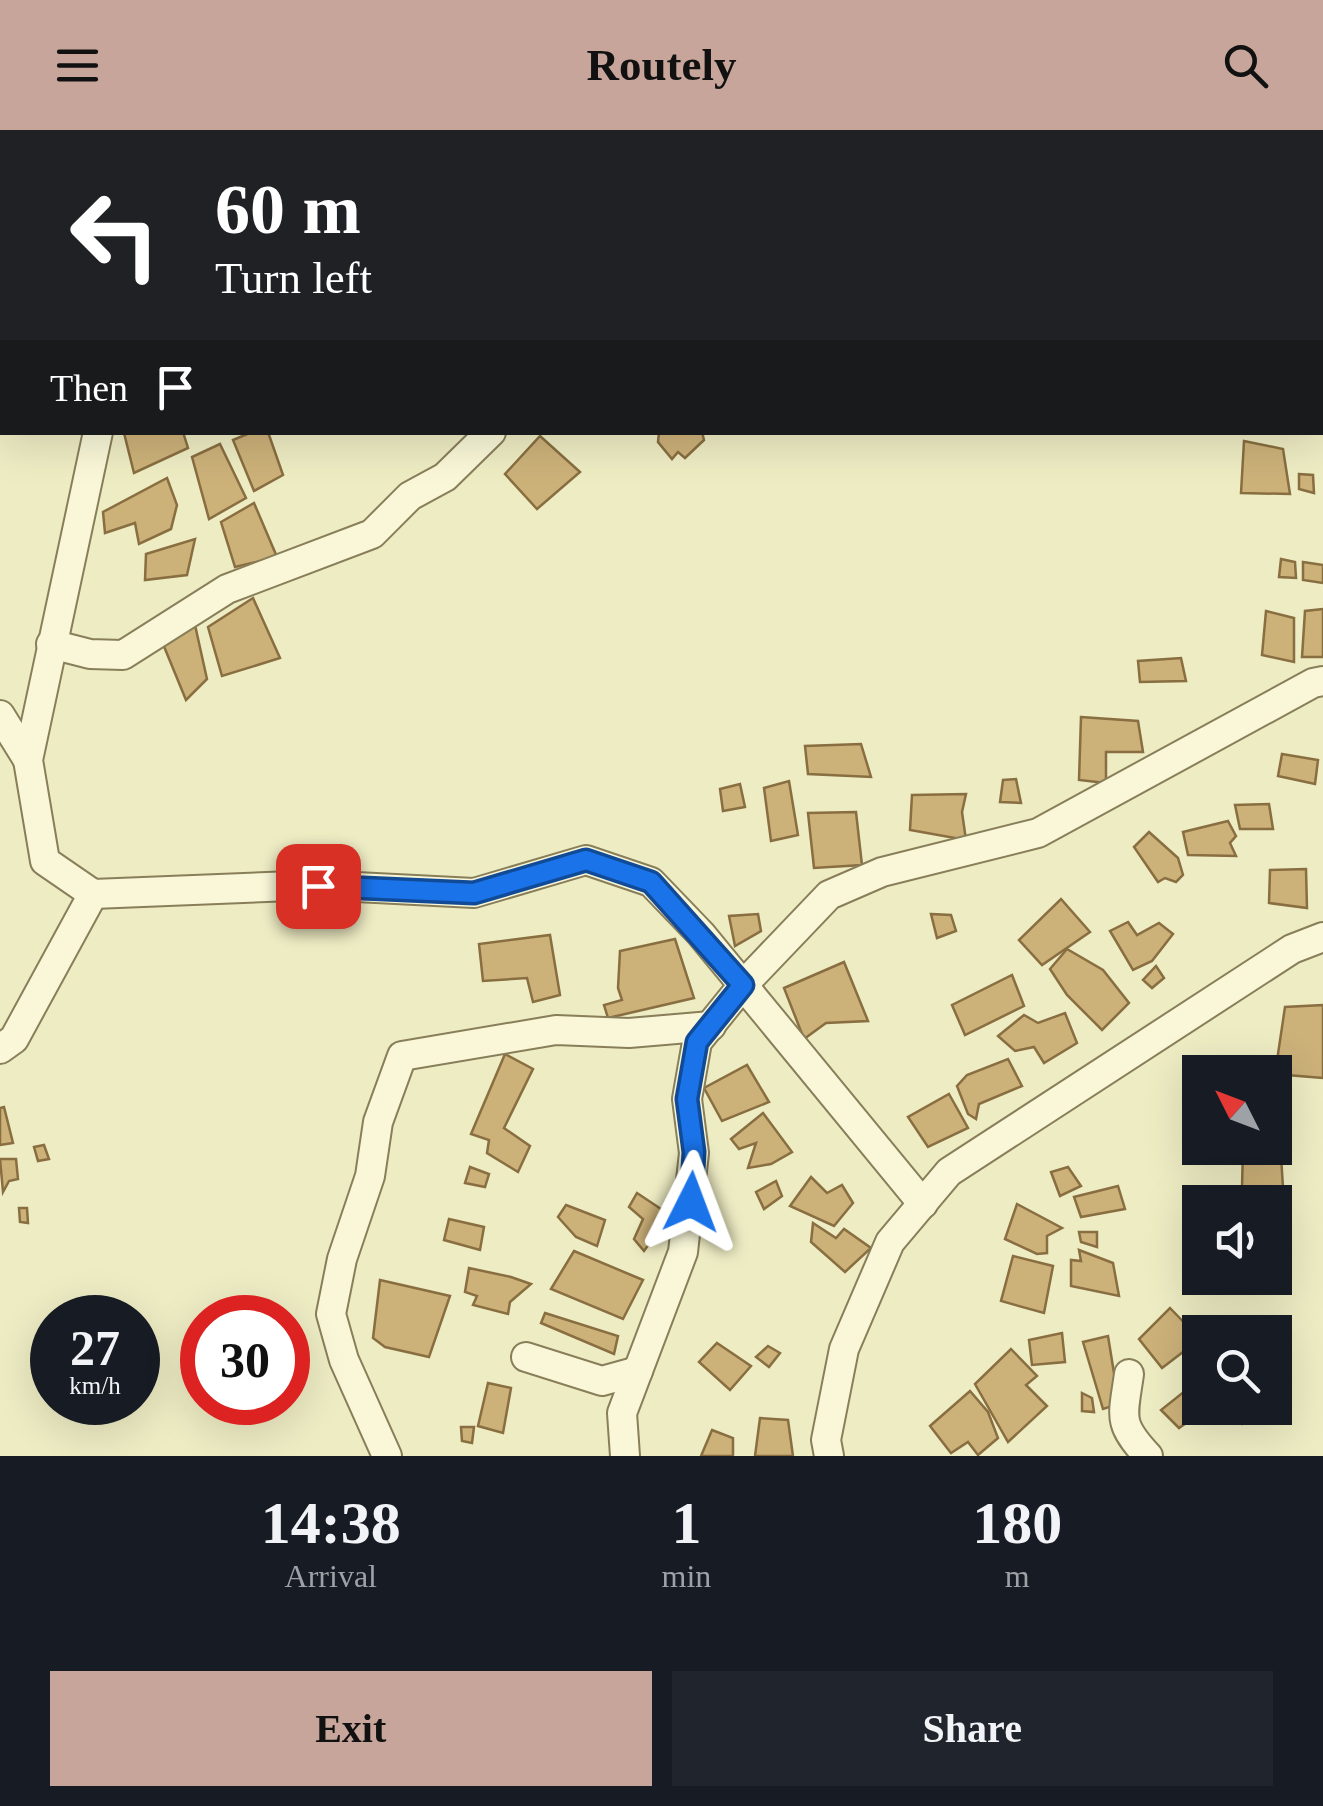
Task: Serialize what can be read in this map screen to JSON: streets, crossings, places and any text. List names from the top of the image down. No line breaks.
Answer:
{"north":"top left","page":{"header":"Routely","turn":["60 m","Turn left"],"then":"Then","speed":"27 km/h","limit":"30","eta":["14:38","Arrival","1","min","180","m"],"buttons":["Exit","Share"]}}
